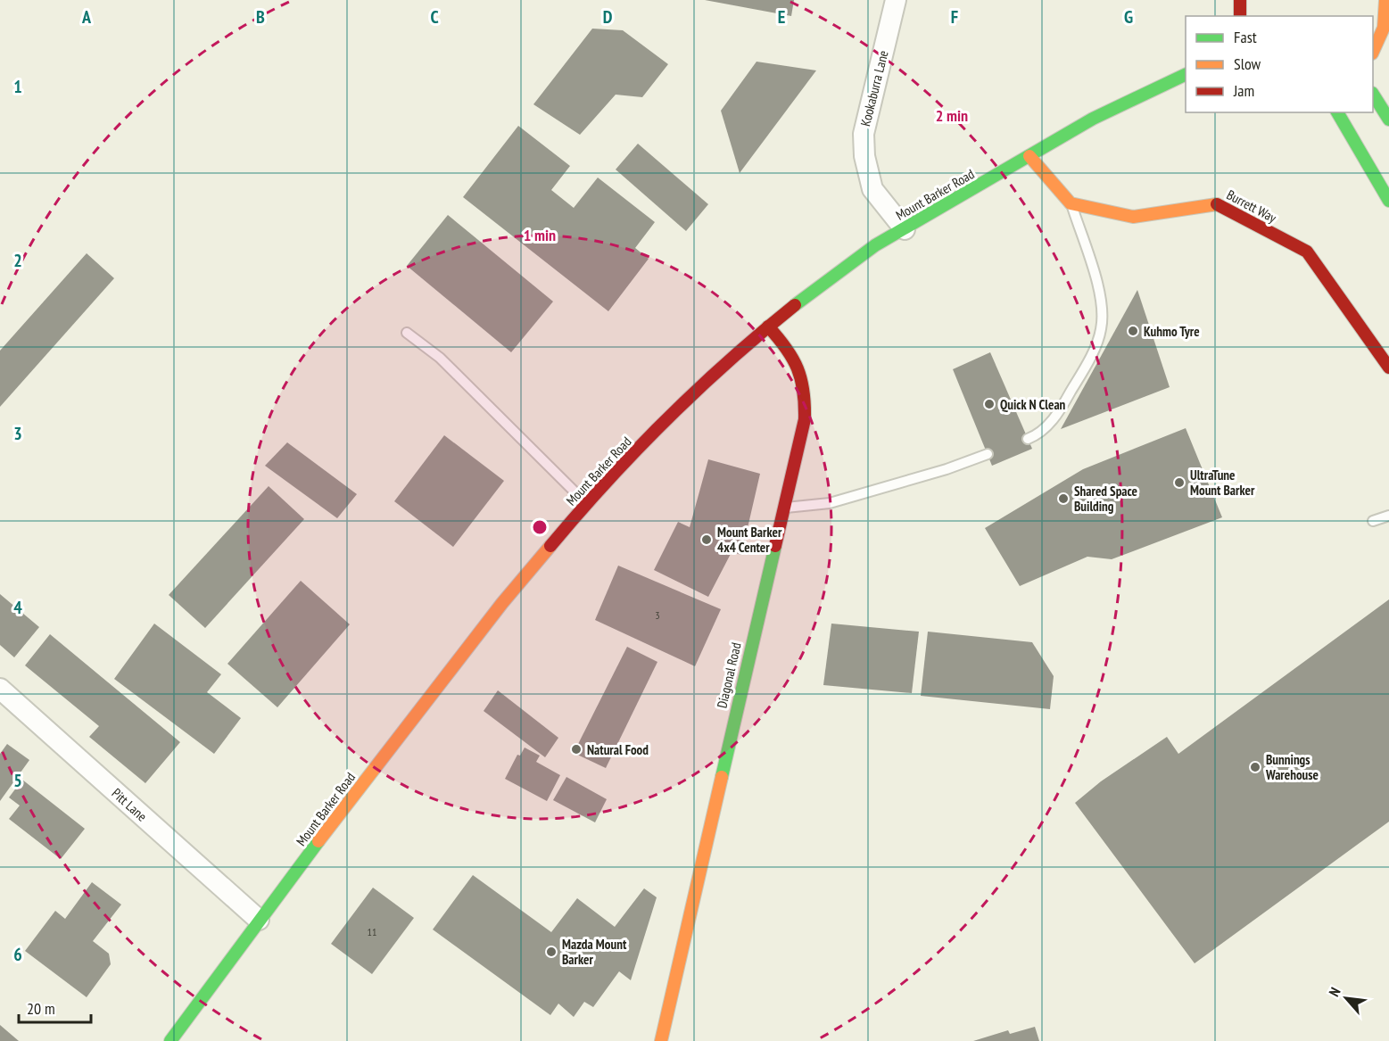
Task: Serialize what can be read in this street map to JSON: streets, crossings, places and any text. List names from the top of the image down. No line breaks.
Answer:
{"streets":{"main road":["Mount Barker Road","Burrett Way","Diagonal Road"],"street":["Kookaburra Lane","Pitt Lane"]},"crossings":[["Kookaburra Lane","Mount Barker Road"],["Mount Barker Road","Diagonal Road"],["Mount Barker Road","Pitt Lane"]],"places":["Kuhmo Tyre","Quick N Clean","UltraTune Mount Barker","Shared Space Building","Mount Barker 4x4 Center","Natural Food","Bunnings Warehouse","Mazda Mount Barker"],"house_numbers":["3","11"],"legend":["Fast","Slow","Jam"],"scale_bar":"20 m","north":"top left","grid":{"columns":["A","B","C","D","E","F","G"],"rows":["1","2","3","4","5","6"]},"rings":["2 min","1 min"]}
